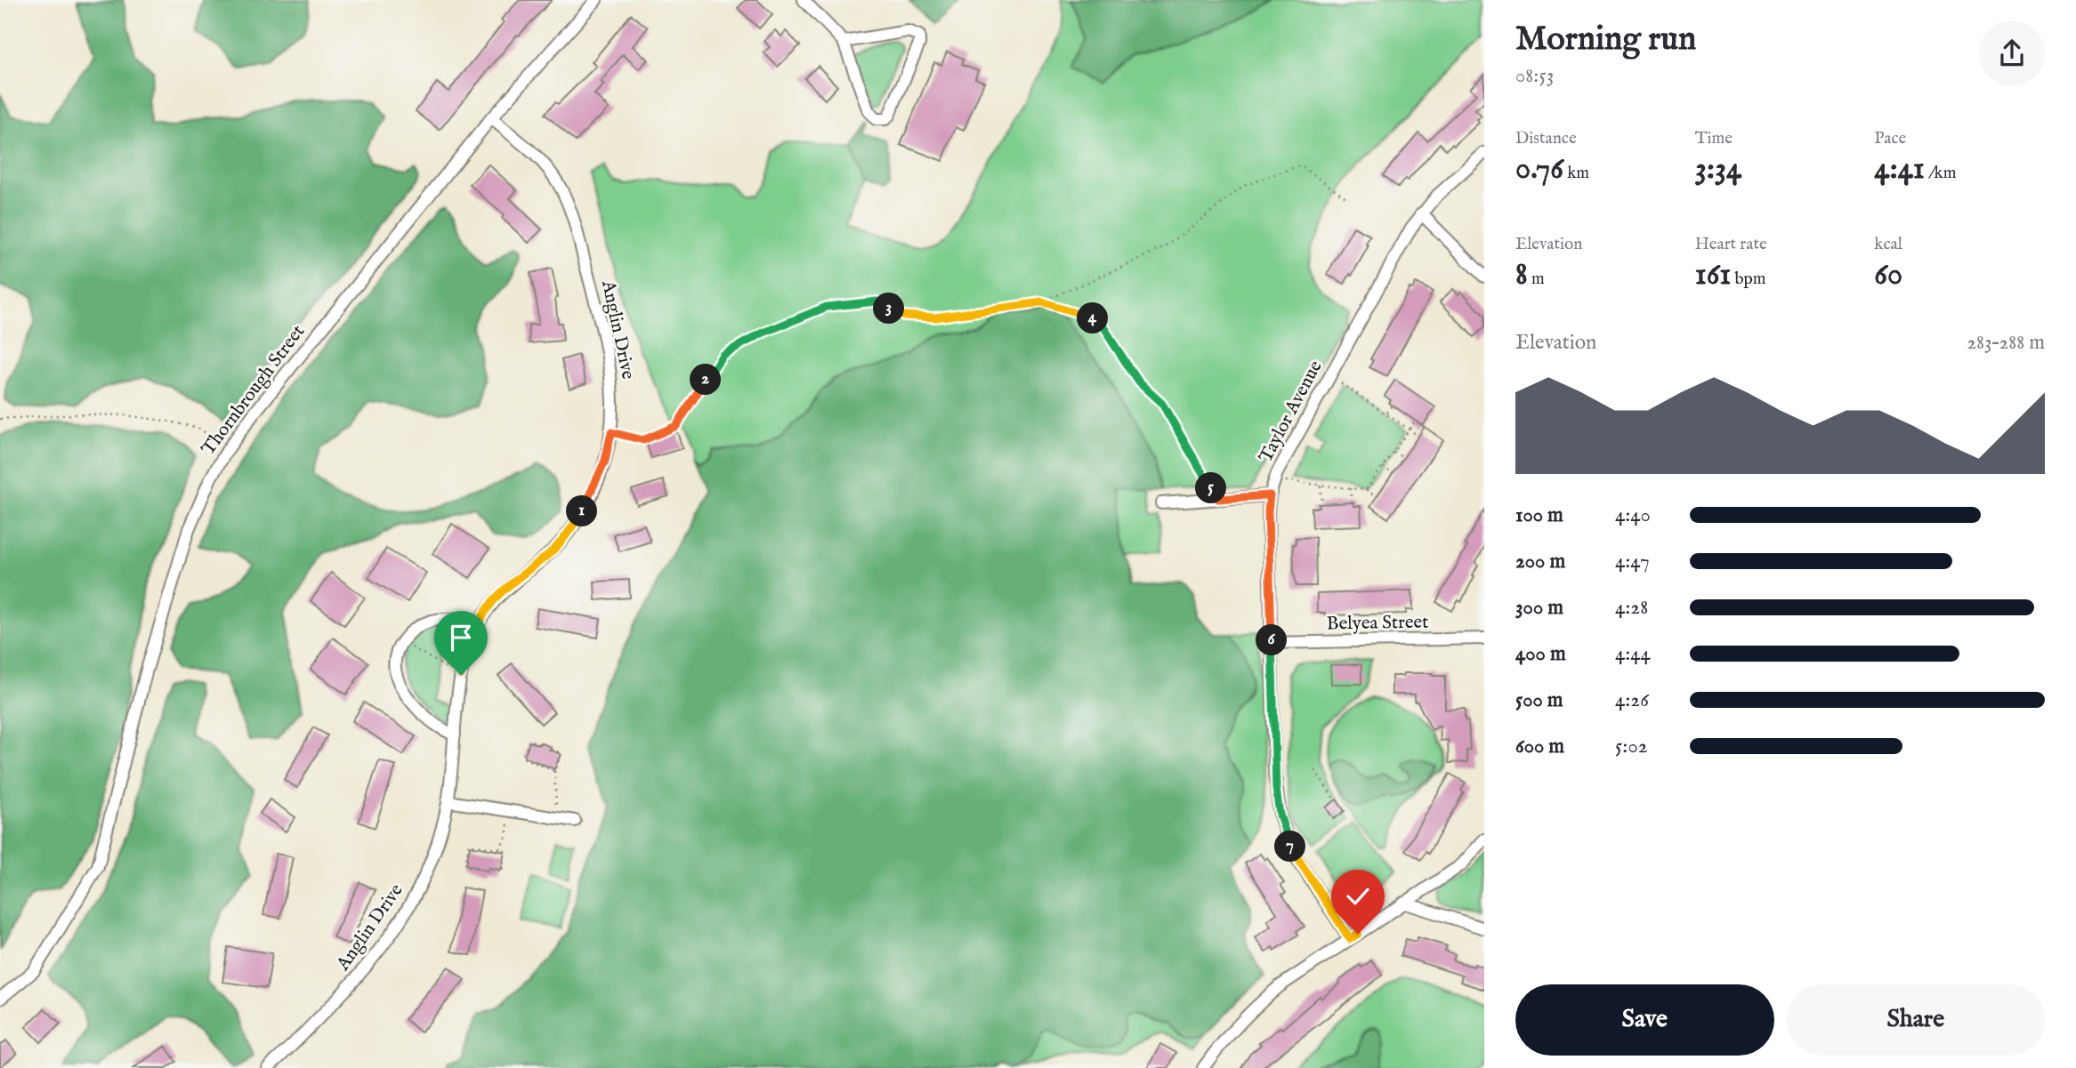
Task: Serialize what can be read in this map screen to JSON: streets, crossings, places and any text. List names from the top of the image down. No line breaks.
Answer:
{"streets":{"street":["Anglin Drive","Thornbrough Street","Taylor Avenue","Belyea Street"]},"crossings":[["Anglin Drive","Thornbrough Street"],["Taylor Avenue","Belyea Street"]],"page":{"heading":["Morning run","08:53"],"stats":[["Distance","0.76 km"],["Time","3:34"],["Pace","4:41 /km"],["Elevation","8 m"],["Heart rate","161 bpm"],["kcal","60"]],"pins":["3","4","2","5","1","6","7"],"chart":["Elevation","283–288 m"],"list":[{"name":"100 m","note":"4:40"},{"name":"200 m","note":"4:47"},{"name":"300 m","note":"4:28"},{"name":"400 m","note":"4:44"},{"name":"500 m","note":"4:26"},{"name":"600 m","note":"5:02"}],"buttons":["Save","Share"]}}
